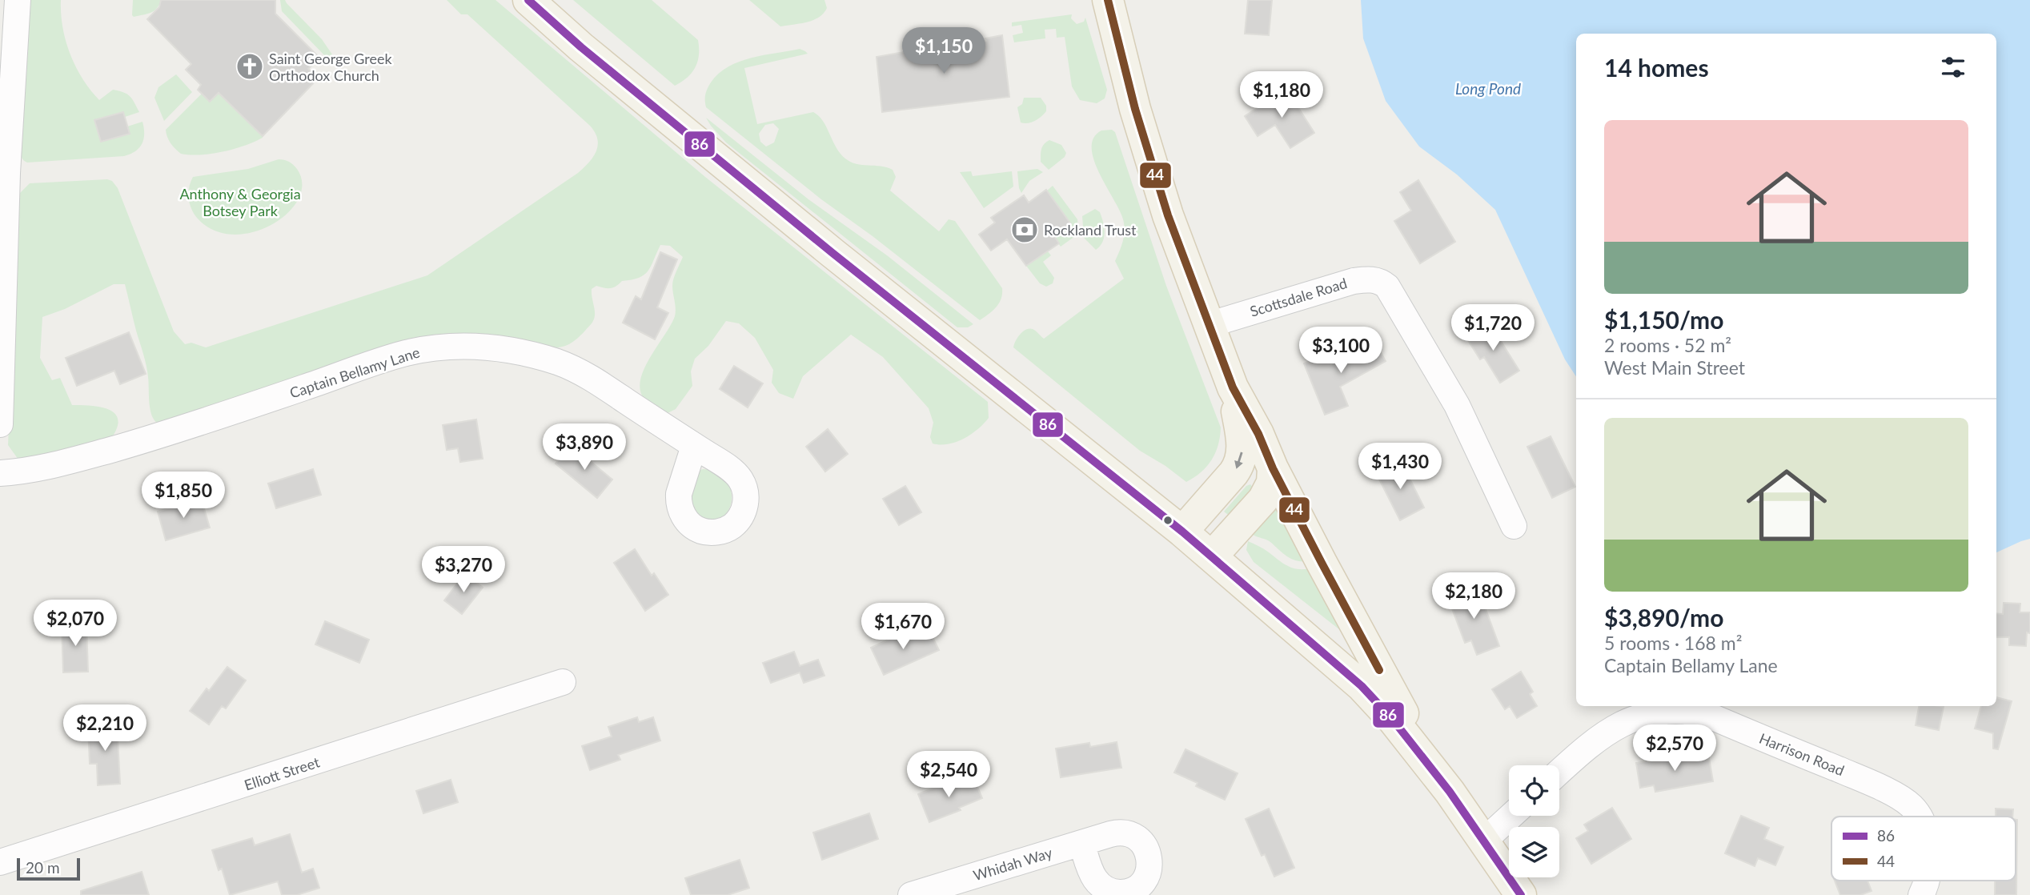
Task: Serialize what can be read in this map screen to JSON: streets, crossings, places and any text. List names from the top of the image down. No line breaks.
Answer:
{"streets":{"street":["Scottsdale Road","Captain Bellamy Lane","Harrison Road","Elliott Street","Whidah Way"]},"water":["Long Pond"],"parks":["Anthony & Georgia Botsey Park"],"places":{"church":["Saint George Greek Orthodox Church"],"bank":["Rockland Trust"]},"lines":["transit line 86","transit line 44"],"legend":["86","44"],"scale_bar":"20 m","page":{"price":["$1,150","$1,180","$1,720","$3,100","$3,890","$1,430","$1,850","$3,270","$2,180","$2,070","$1,670","$2,210","$2,570","$2,540"],"heading":"14 homes","list":[{"name":"$1,150/mo","note":"2 rooms · 52 m² · West Main Street"},{"name":"$3,890/mo","note":"5 rooms · 168 m² · Captain Bellamy Lane"}],"scale":"20 m"}}
